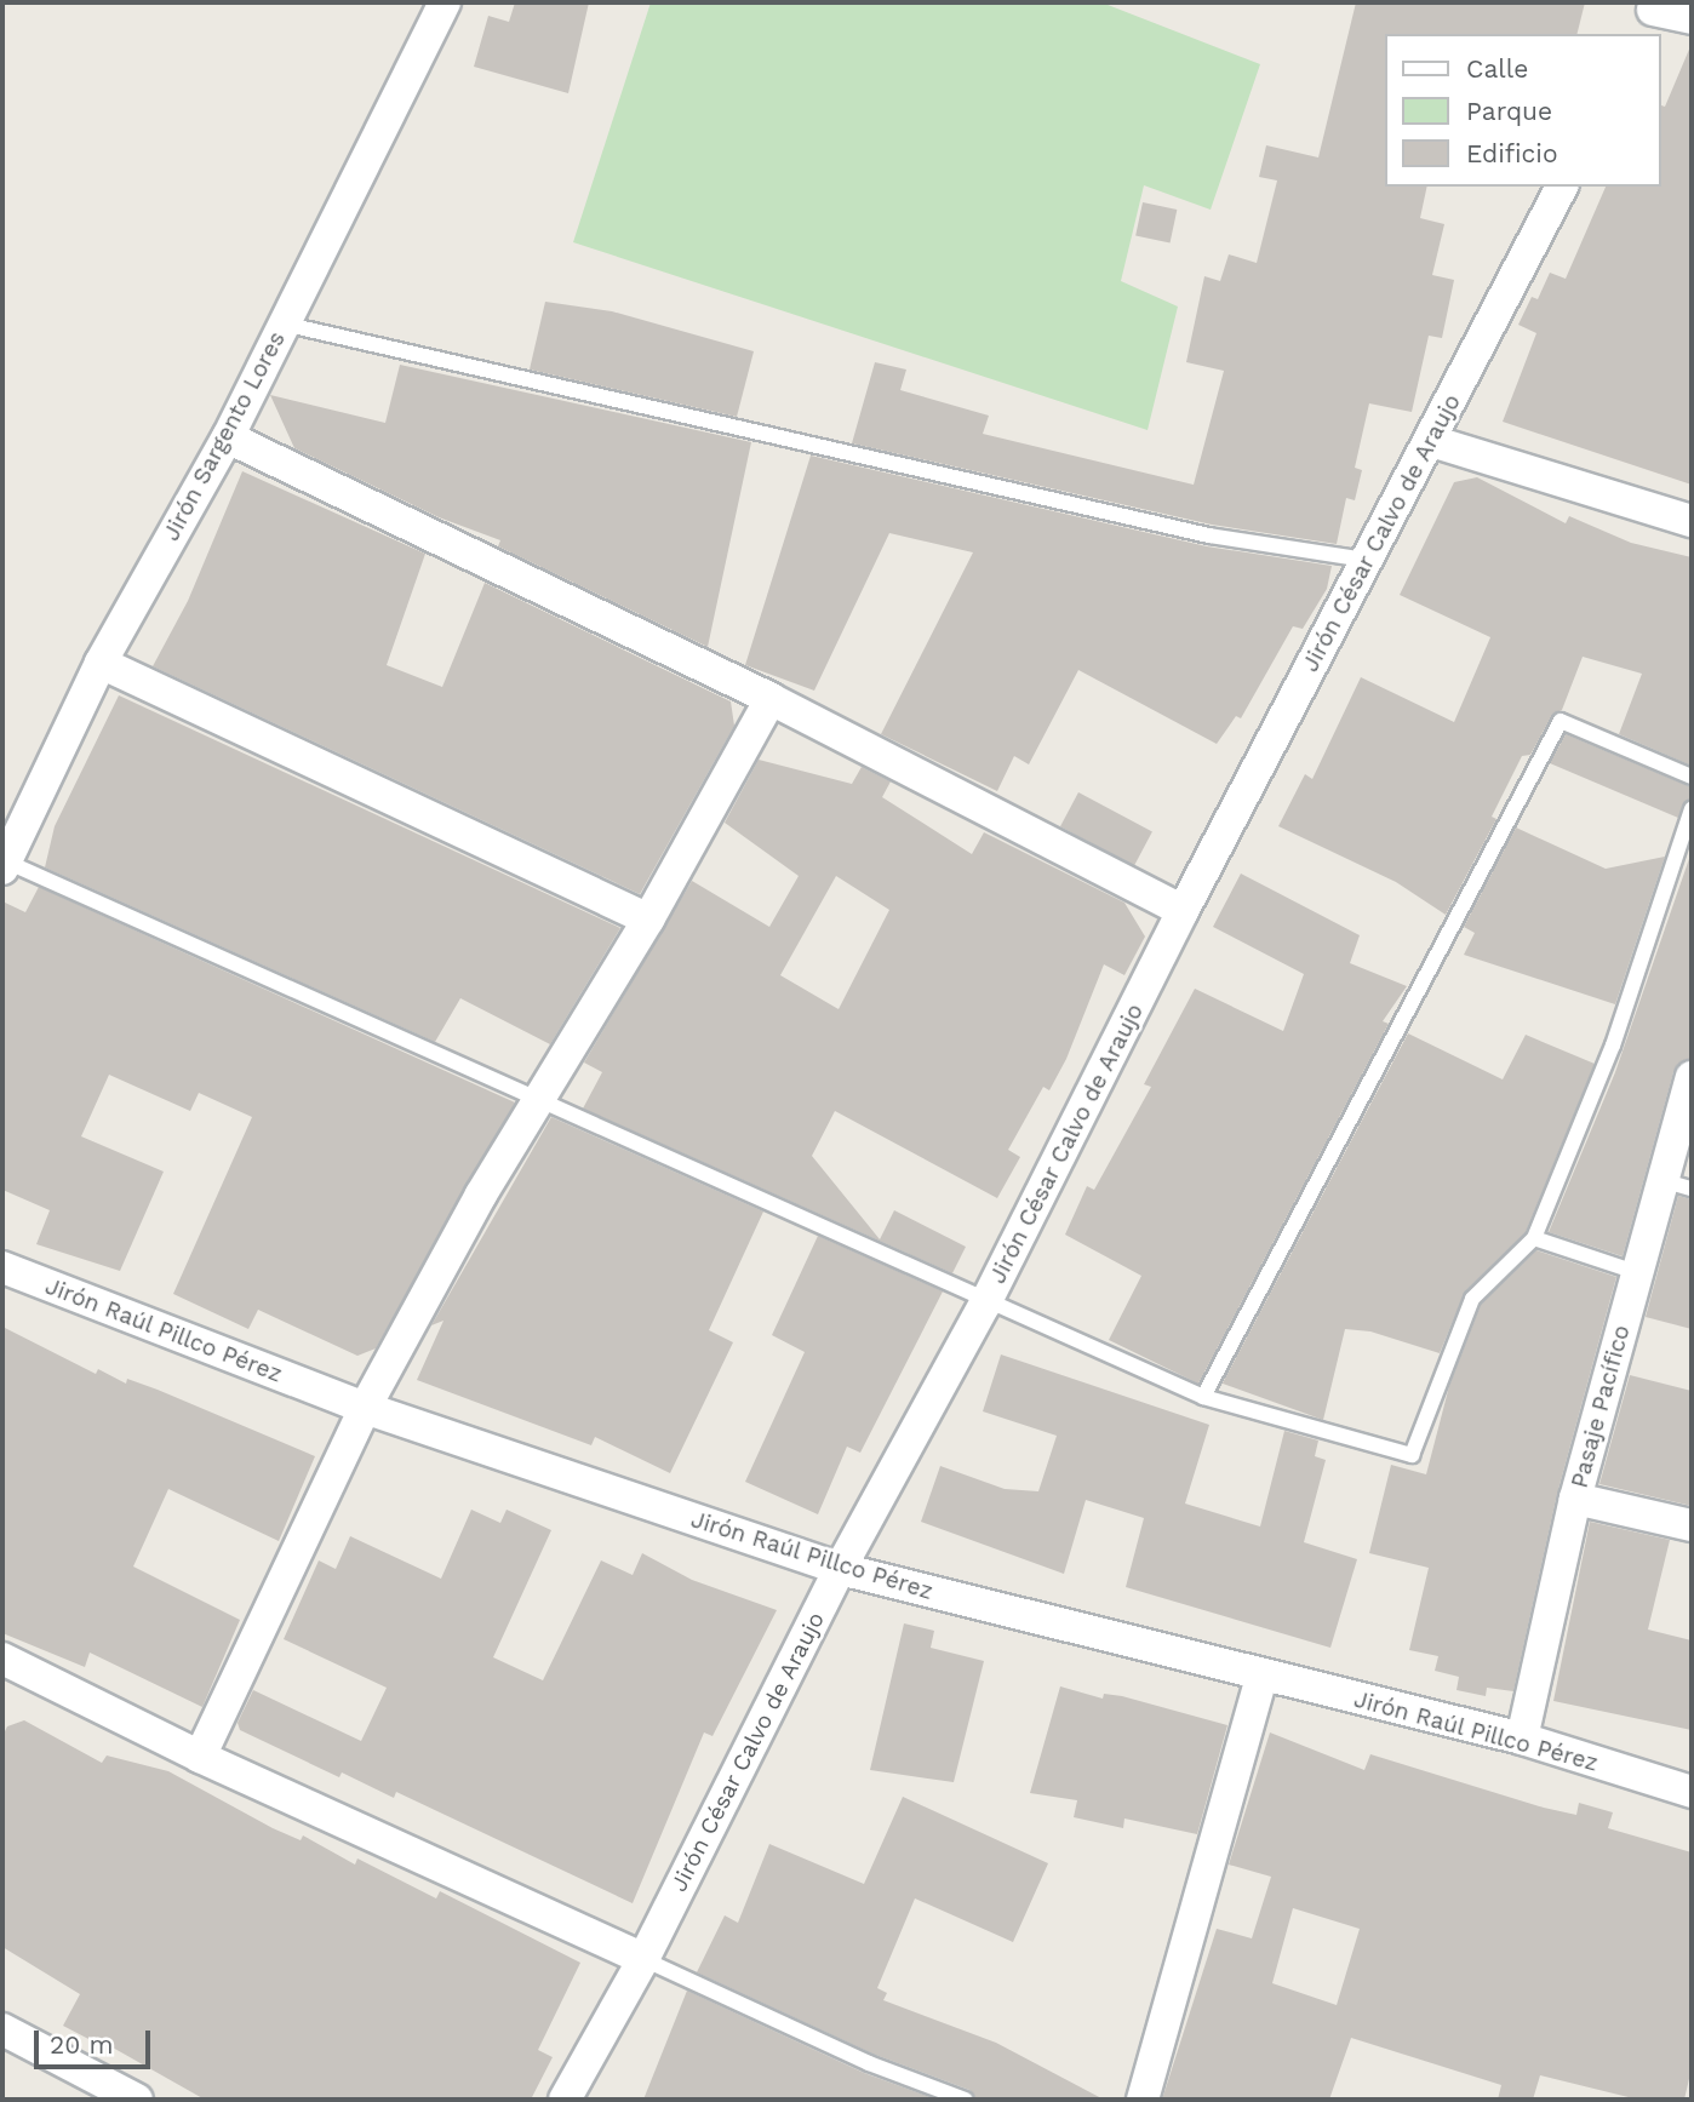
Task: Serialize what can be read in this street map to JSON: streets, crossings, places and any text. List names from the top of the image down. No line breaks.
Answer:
{"streets":{"street":["Jirón Sargento Lores","Jirón César Calvo de Araujo","Jirón Raúl Pillco Pérez","Pasaje Pacífico"]},"crossings":[["Jirón César Calvo de Araujo","Jirón Raúl Pillco Pérez"],["Jirón Raúl Pillco Pérez","Pasaje Pacífico"]],"legend":["Calle","Parque","Edificio"],"scale_bar":"20 m"}
